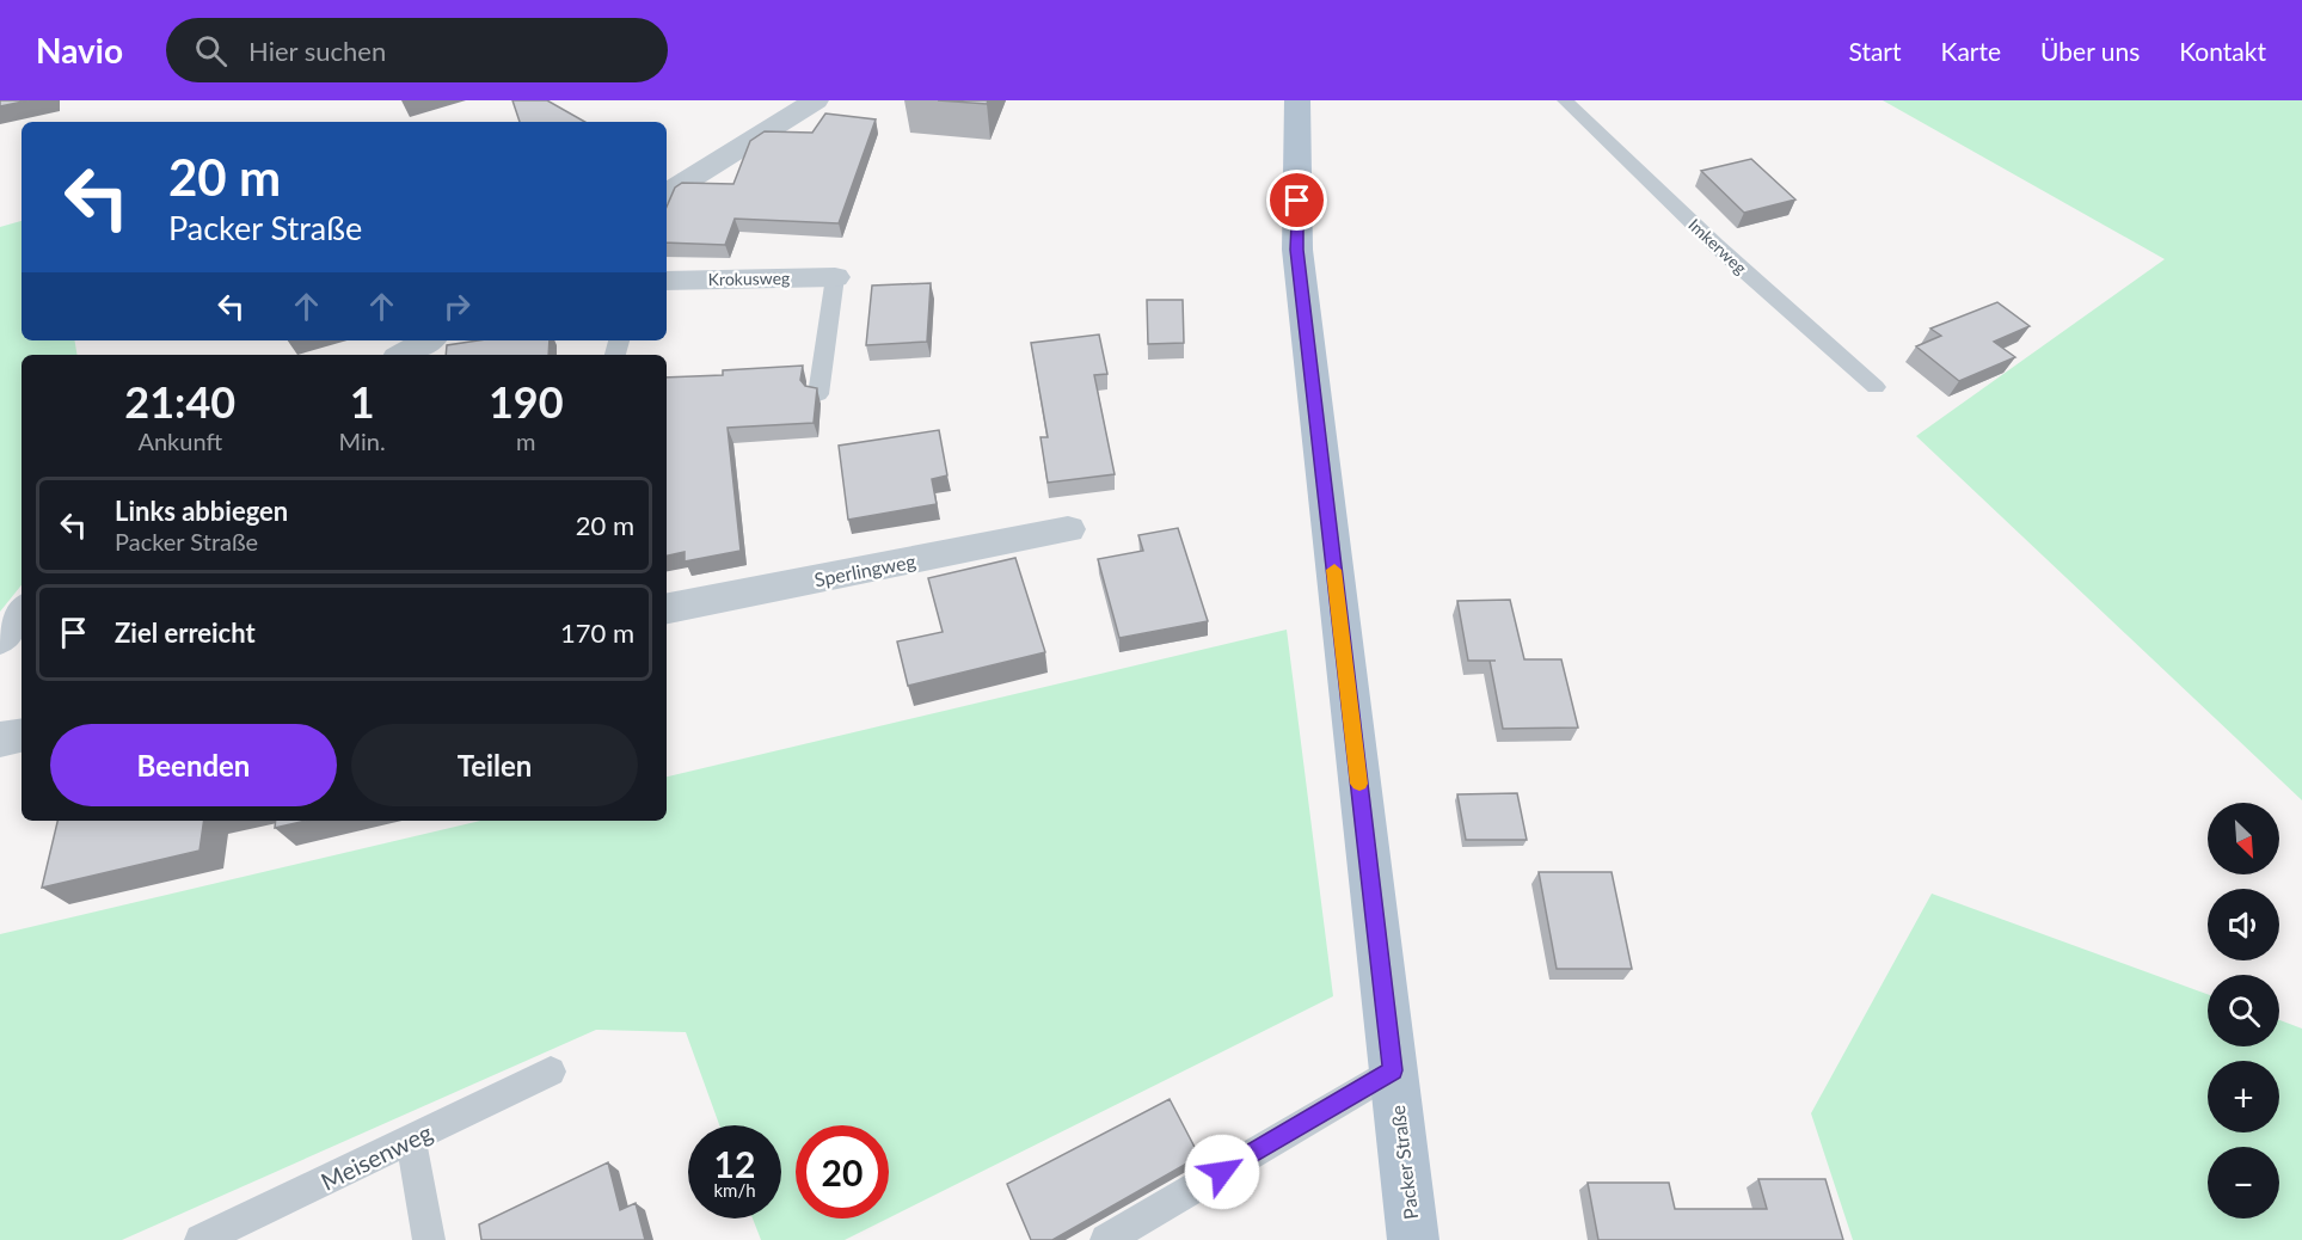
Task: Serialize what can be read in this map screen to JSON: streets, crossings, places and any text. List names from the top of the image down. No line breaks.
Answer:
{"streets":{"main road":["Packer Straße"],"street":["Krokusweg","Sperlingweg"],"lane":["Imkerweg","Meisenweg"]},"north":"bottom right","page":{"header":"Navio","search":"Hier suchen","nav":["Start","Karte","Über uns","Kontakt"],"turn":["20 m","Packer Straße"],"eta":["21:40","Ankunft","1","Min.","190","m"],"list":[{"name":"Links abbiegen","note":"Packer Straße","value":"20 m"},{"name":"Ziel erreicht","value":"170 m"}],"buttons":["Beenden","Teilen"],"map_buttons":["+","−"],"speed":"12 km/h","limit":"20"}}
